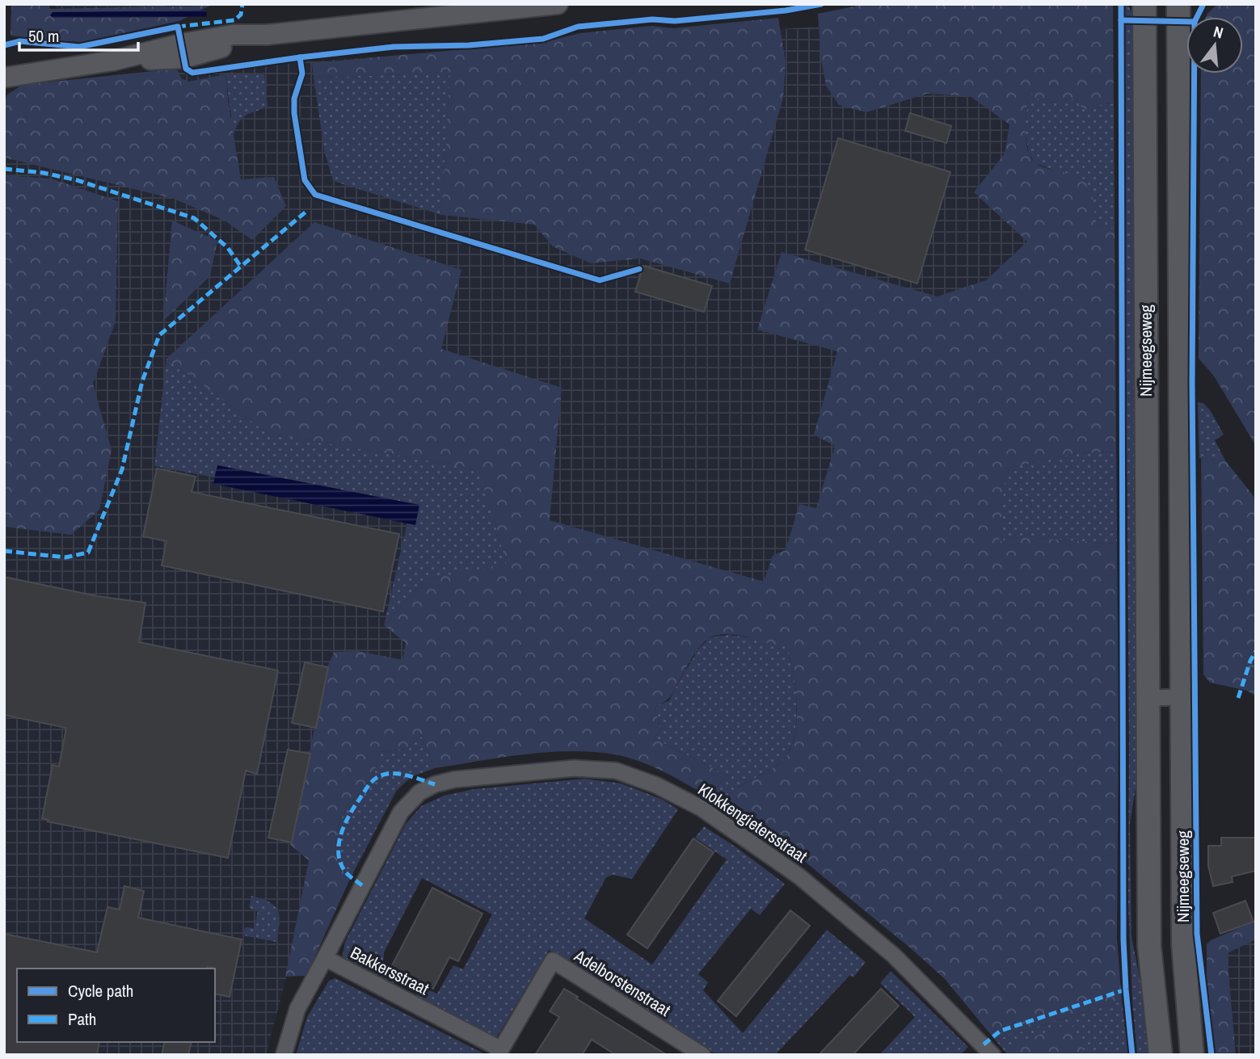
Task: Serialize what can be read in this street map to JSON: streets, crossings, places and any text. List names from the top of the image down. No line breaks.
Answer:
{"streets":{"main road":["Nijmeegseweg"],"street":["Klokkengietersstraat","Bakkersstraat","Adelborstenstraat"]},"crossings":[["Klokkengietersstraat","Bakkersstraat"],["Bakkersstraat","Adelborstenstraat"]],"legend":["Cycle path","Path"],"scale_bar":"50 m","north":"top"}
